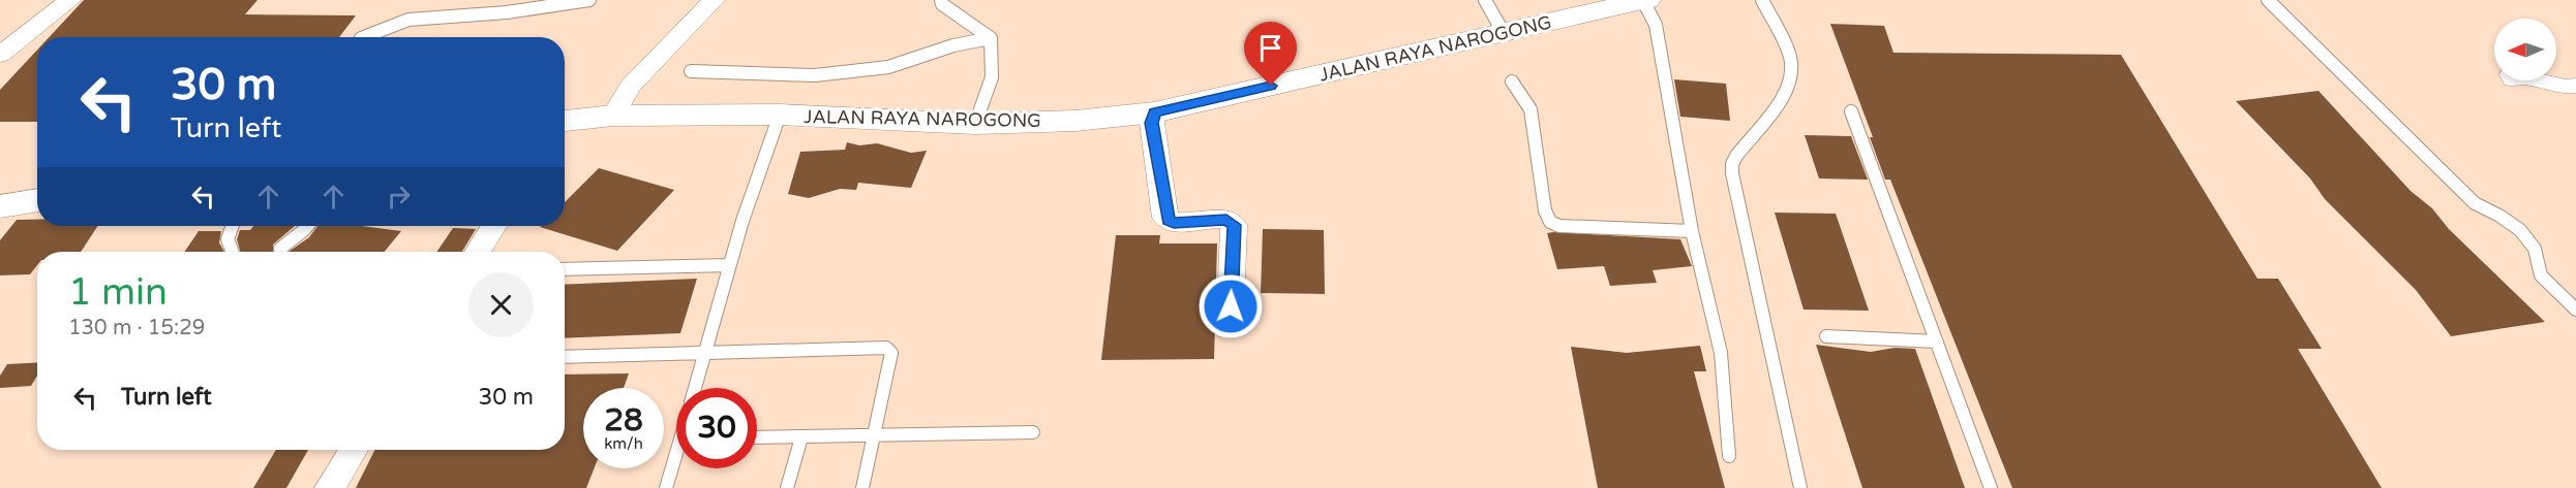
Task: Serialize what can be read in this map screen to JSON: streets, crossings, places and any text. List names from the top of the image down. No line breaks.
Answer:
{"streets":{"main road":["JALAN RAYA NAROGONG"]},"north":"left","page":{"turn":["30 m","Turn left"],"heading":["1 min","130 m · 15:29"],"list":[{"name":"Turn left","value":"30 m"}],"speed":"28 km/h","limit":"30"}}
